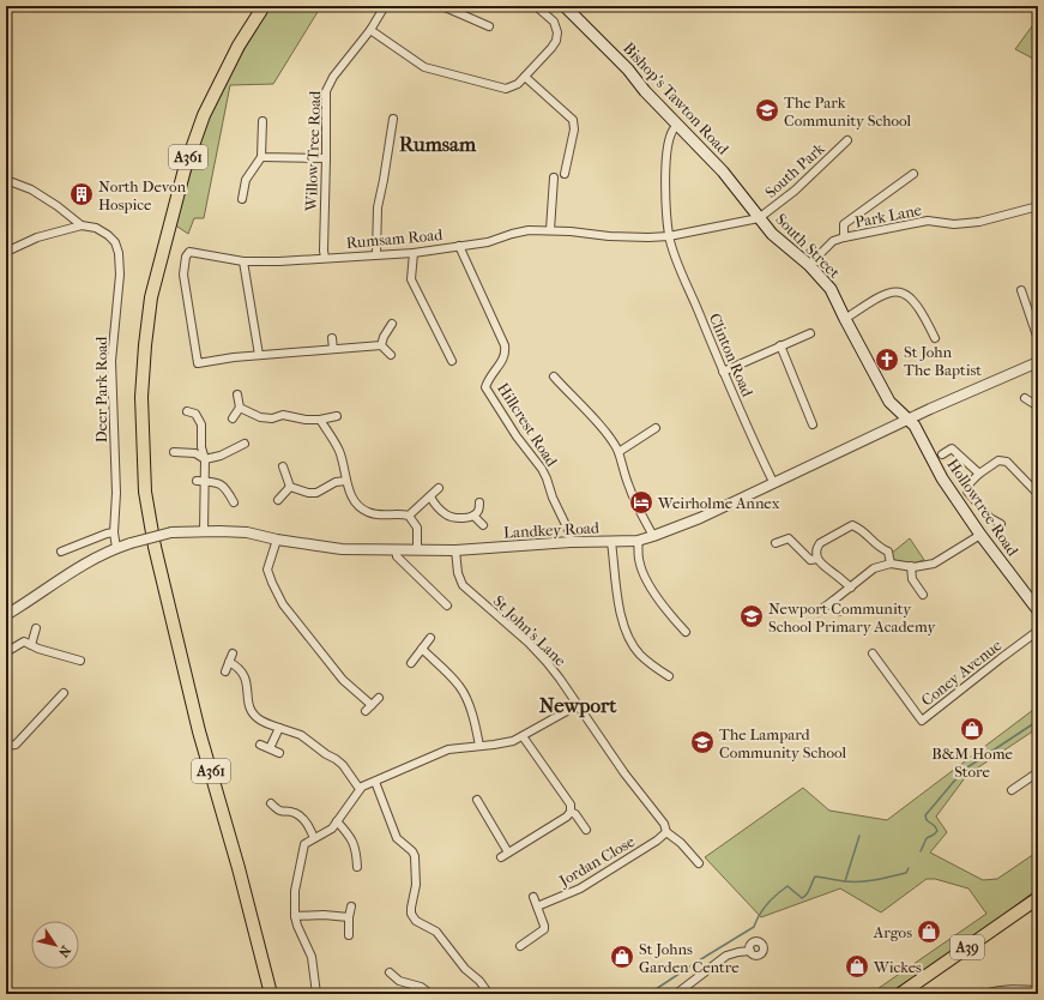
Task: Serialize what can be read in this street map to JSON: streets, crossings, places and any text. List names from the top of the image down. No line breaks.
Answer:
{"streets":{"main road":["Bishop's Tawton Road","A361","South Street","Hollowtree Road","A39"],"street":["Willow Tree Road","South Park","Park Lane","Rumsam Road","Clinton Road","Deer Park Road","Hillcrest Road","Landkey Road","St John's Lane","Coney Avenue","Jordan Close"]},"crossings":[["Bishop's Tawton Road","South Park"],["Bishop's Tawton Road","Rumsam Road"],["Bishop's Tawton Road","South Street"],["Bishop's Tawton Road","Clinton Road"],["Willow Tree Road","Rumsam Road"],["South Park","Rumsam Road"],["South Park","South Street"],["Park Lane","South Street"],["Rumsam Road","South Street"],["Rumsam Road","Clinton Road"],["Rumsam Road","Hillcrest Road"],["South Street","Hollowtree Road"],["South Street","Landkey Road"],["Clinton Road","Landkey Road"],["Deer Park Road","Landkey Road"],["Hillcrest Road","Landkey Road"],["Hollowtree Road","Landkey Road"],["Landkey Road","St John's Lane"],["St John's Lane","Jordan Close"]],"districts":["Rumsam","Newport"],"places":{"school or university":["The Park Community School","Newport Community School Primary Academy","The Lampard Community School"],"building":["North Devon Hospice"],"church":["St John The Baptist"],"hotel":["Weirholme Annex"],"shop":["B&M Home Store","Argos","St Johns Garden Centre","Wickes"]},"north":"bottom right"}
